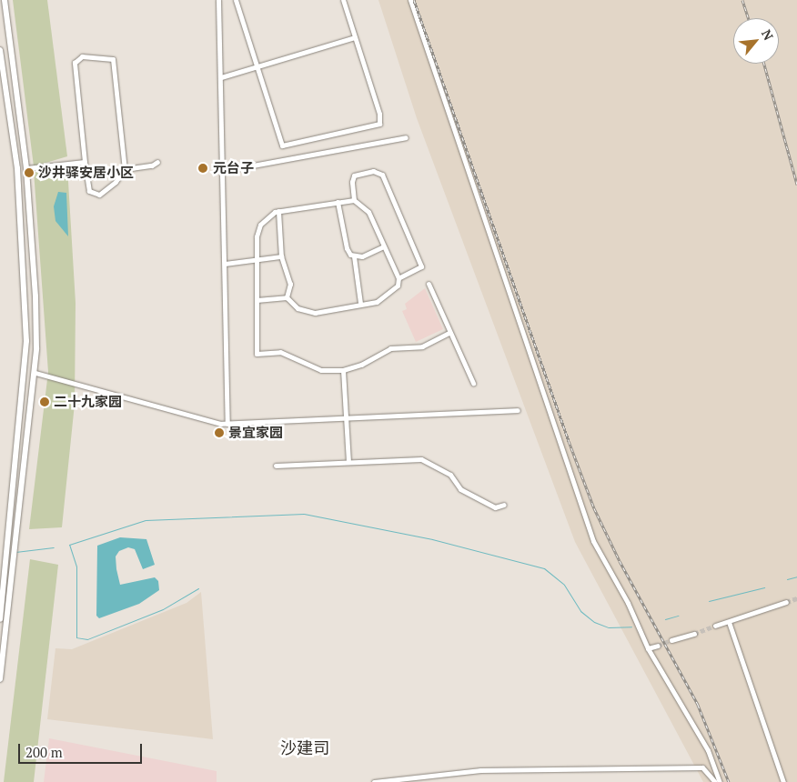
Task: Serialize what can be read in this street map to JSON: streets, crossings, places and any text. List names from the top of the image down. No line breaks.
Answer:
{"districts":["沙建司"],"places":["元台子","沙井驿安居小区","二十九家园","景宜家园"],"scale_bar":"200 m","north":"top right"}
